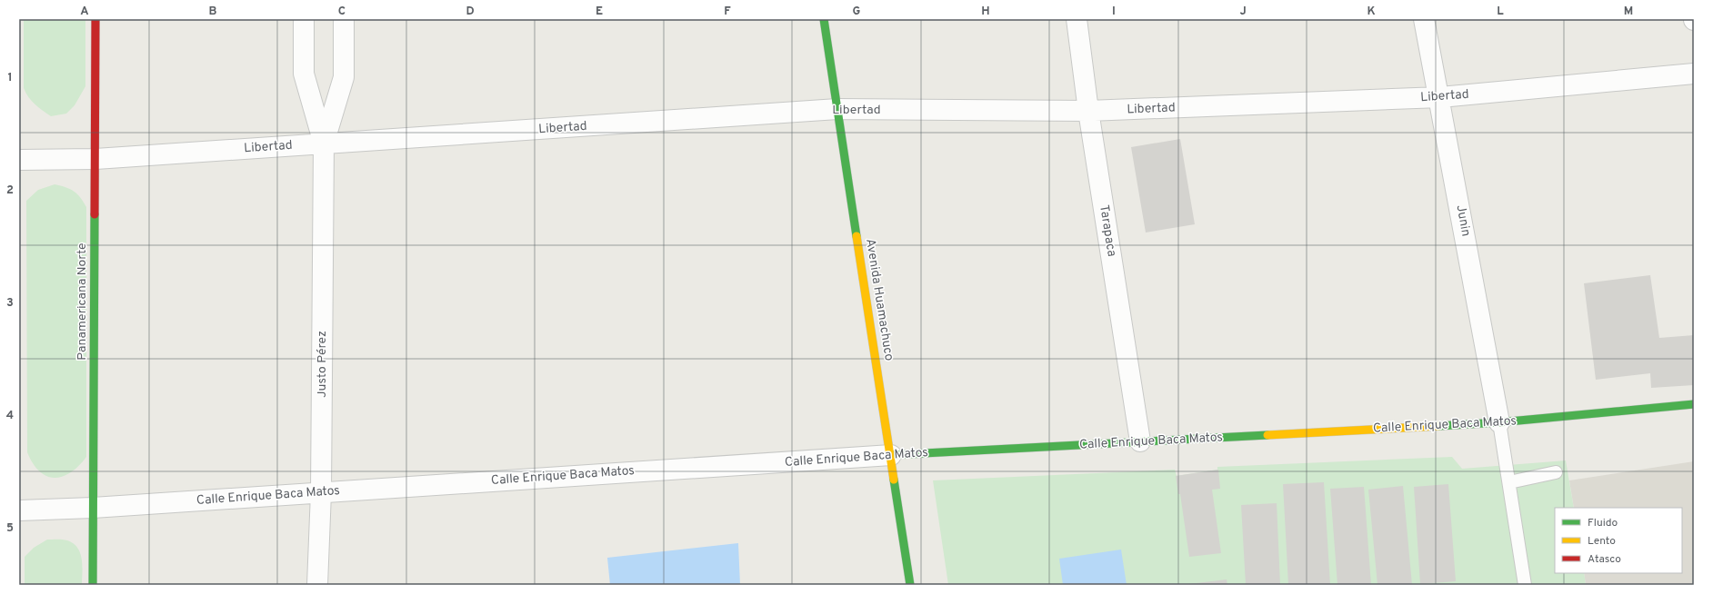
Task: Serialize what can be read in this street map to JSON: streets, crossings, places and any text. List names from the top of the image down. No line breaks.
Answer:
{"streets":{"main road":["Avenida Huamachuco","Panamericana Norte","Calle Enrique Baca Matos"],"street":["Libertad","Junin","Tarapaca","Justo Pérez"]},"crossings":[["Libertad","Junin"],["Libertad","Tarapaca"],["Libertad","Avenida Huamachuco"],["Libertad","Panamericana Norte"],["Libertad","Justo Pérez"],["Junin","Calle Enrique Baca Matos"],["Tarapaca","Calle Enrique Baca Matos"],["Avenida Huamachuco","Calle Enrique Baca Matos"],["Panamericana Norte","Calle Enrique Baca Matos"],["Justo Pérez","Calle Enrique Baca Matos"]],"legend":["Fluido","Lento","Atasco"],"grid":{"columns":["A","B","C","D","E","F","G","H","I","J","K","L","M"],"rows":["1","2","3","4","5"]}}
